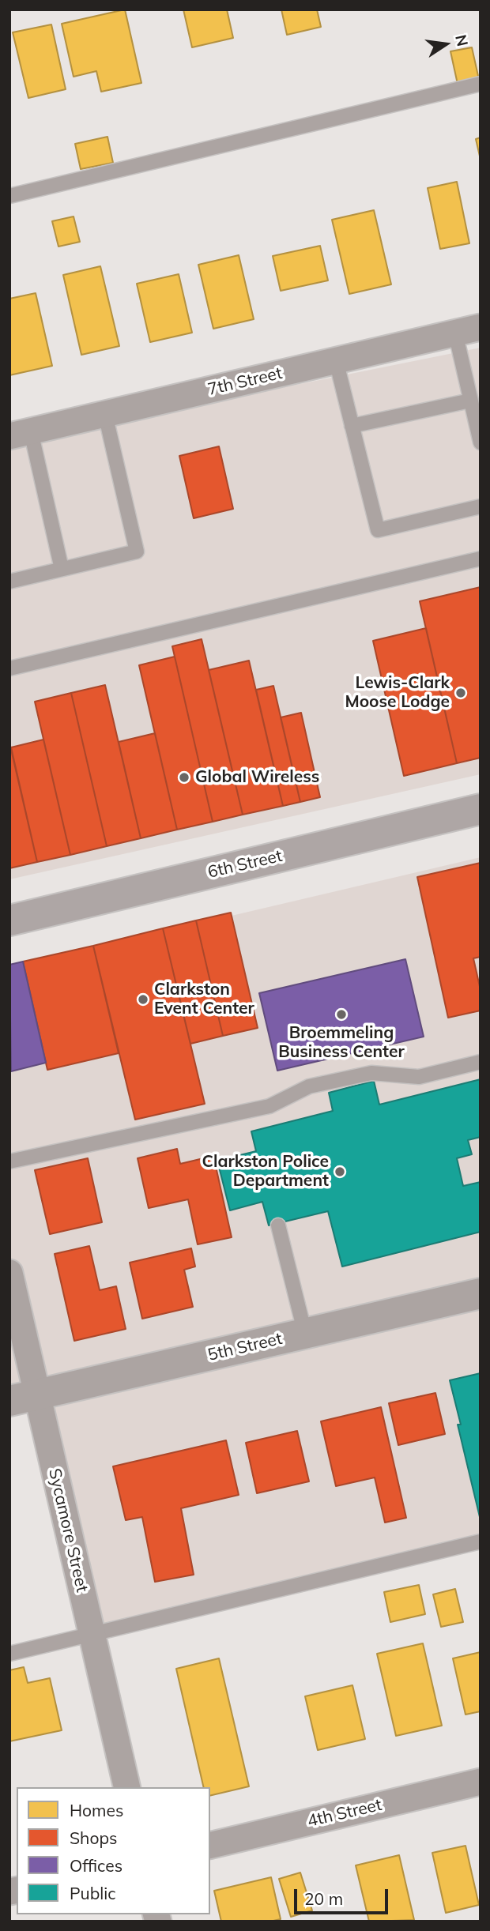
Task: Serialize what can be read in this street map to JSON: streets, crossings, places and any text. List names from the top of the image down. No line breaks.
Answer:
{"streets":{"main road":["6th Street"],"street":["7th Street","5th Street","Sycamore Street","4th Street"]},"crossings":[["5th Street","Sycamore Street"]],"places":["Lewis-Clark Moose Lodge","Global Wireless","Clarkston Event Center","Broemmeling Business Center","Clarkston Police Department"],"legend":["Homes","Shops","Offices","Public"],"scale_bar":"20 m","north":"right"}
